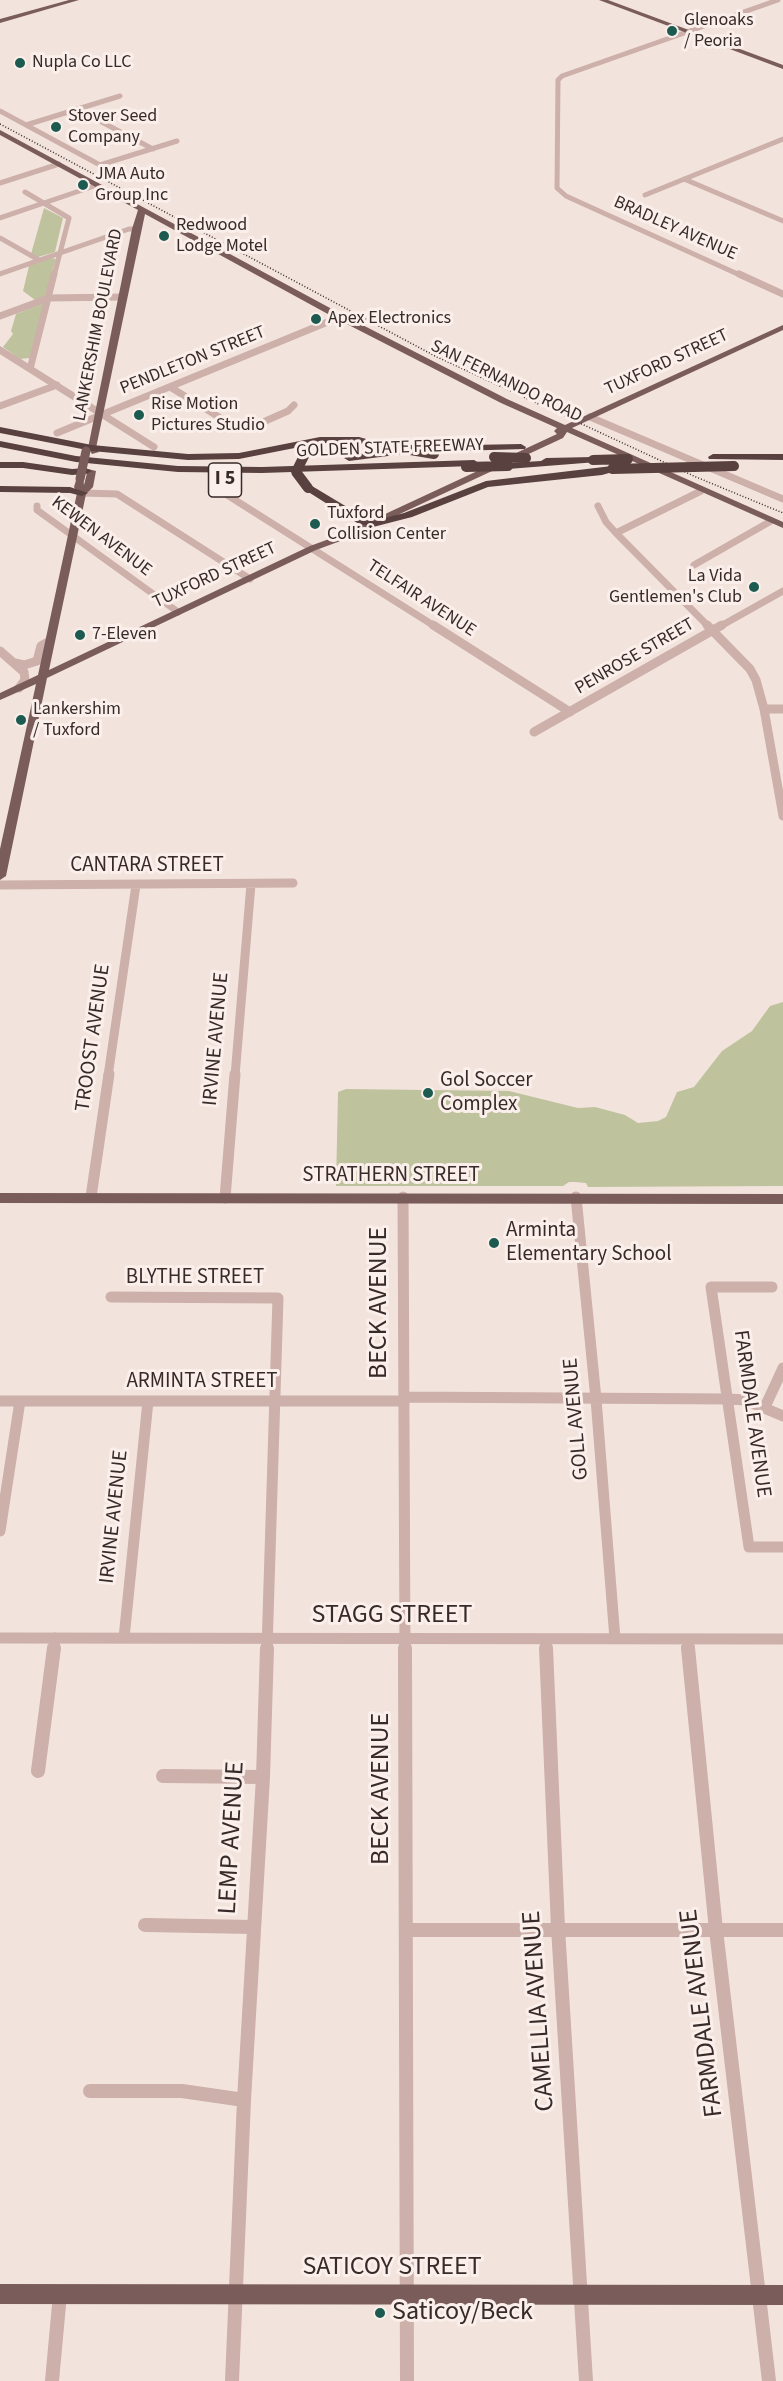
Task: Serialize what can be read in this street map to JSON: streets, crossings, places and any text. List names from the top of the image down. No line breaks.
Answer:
{"streets":{"highway":["GOLDEN STATE FREEWAY","I 5"],"main road":["LANKERSHIM BOULEVARD","TUXFORD STREET","SAN FERNANDO ROAD","STRATHERN STREET","SATICOY STREET"],"street":["BRADLEY AVENUE","PENDLETON STREET","KEWEN AVENUE","TELFAIR AVENUE","PENROSE STREET","CANTARA STREET","TROOST AVENUE","IRVINE AVENUE","BLYTHE STREET","BECK AVENUE","ARMINTA STREET","FARMDALE AVENUE","GOLL AVENUE","STAGG STREET","LEMP AVENUE","CAMELLIA AVENUE"]},"crossings":[["LANKERSHIM BOULEVARD","PENDLETON STREET"],["LANKERSHIM BOULEVARD","TUXFORD STREET"],["LANKERSHIM BOULEVARD","SAN FERNANDO ROAD"],["LANKERSHIM BOULEVARD","GOLDEN STATE FREEWAY"],["LANKERSHIM BOULEVARD","KEWEN AVENUE"],["PENDLETON STREET","SAN FERNANDO ROAD"],["TUXFORD STREET","SAN FERNANDO ROAD"],["TUXFORD STREET","GOLDEN STATE FREEWAY"],["TUXFORD STREET","KEWEN AVENUE"],["TUXFORD STREET","TELFAIR AVENUE"],["TELFAIR AVENUE","PENROSE STREET"],["CANTARA STREET","TROOST AVENUE"],["CANTARA STREET","IRVINE AVENUE"],["TROOST AVENUE","STRATHERN STREET"],["IRVINE AVENUE","STRATHERN STREET"],["IRVINE AVENUE","ARMINTA STREET"],["IRVINE AVENUE","STAGG STREET"],["STRATHERN STREET","BECK AVENUE"],["STRATHERN STREET","GOLL AVENUE"],["BLYTHE STREET","LEMP AVENUE"],["BECK AVENUE","ARMINTA STREET"],["BECK AVENUE","STAGG STREET"],["BECK AVENUE","SATICOY STREET"],["ARMINTA STREET","FARMDALE AVENUE"],["ARMINTA STREET","GOLL AVENUE"],["ARMINTA STREET","LEMP AVENUE"],["FARMDALE AVENUE","STAGG STREET"],["FARMDALE AVENUE","SATICOY STREET"],["GOLL AVENUE","STAGG STREET"],["STAGG STREET","LEMP AVENUE"],["STAGG STREET","CAMELLIA AVENUE"],["LEMP AVENUE","SATICOY STREET"],["CAMELLIA AVENUE","SATICOY STREET"]],"places":["Glenoaks / Peoria","Nupla Co LLC","Stover Seed Company","JMA Auto Group Inc","Redwood Lodge Motel","Apex Electronics","Rise Motion Pictures Studio","Tuxford Collision Center","La Vida Gentlemen's Club","7-Eleven","Lankershim / Tuxford","Gol Soccer Complex","Arminta Elementary School","Saticoy/Beck"]}
